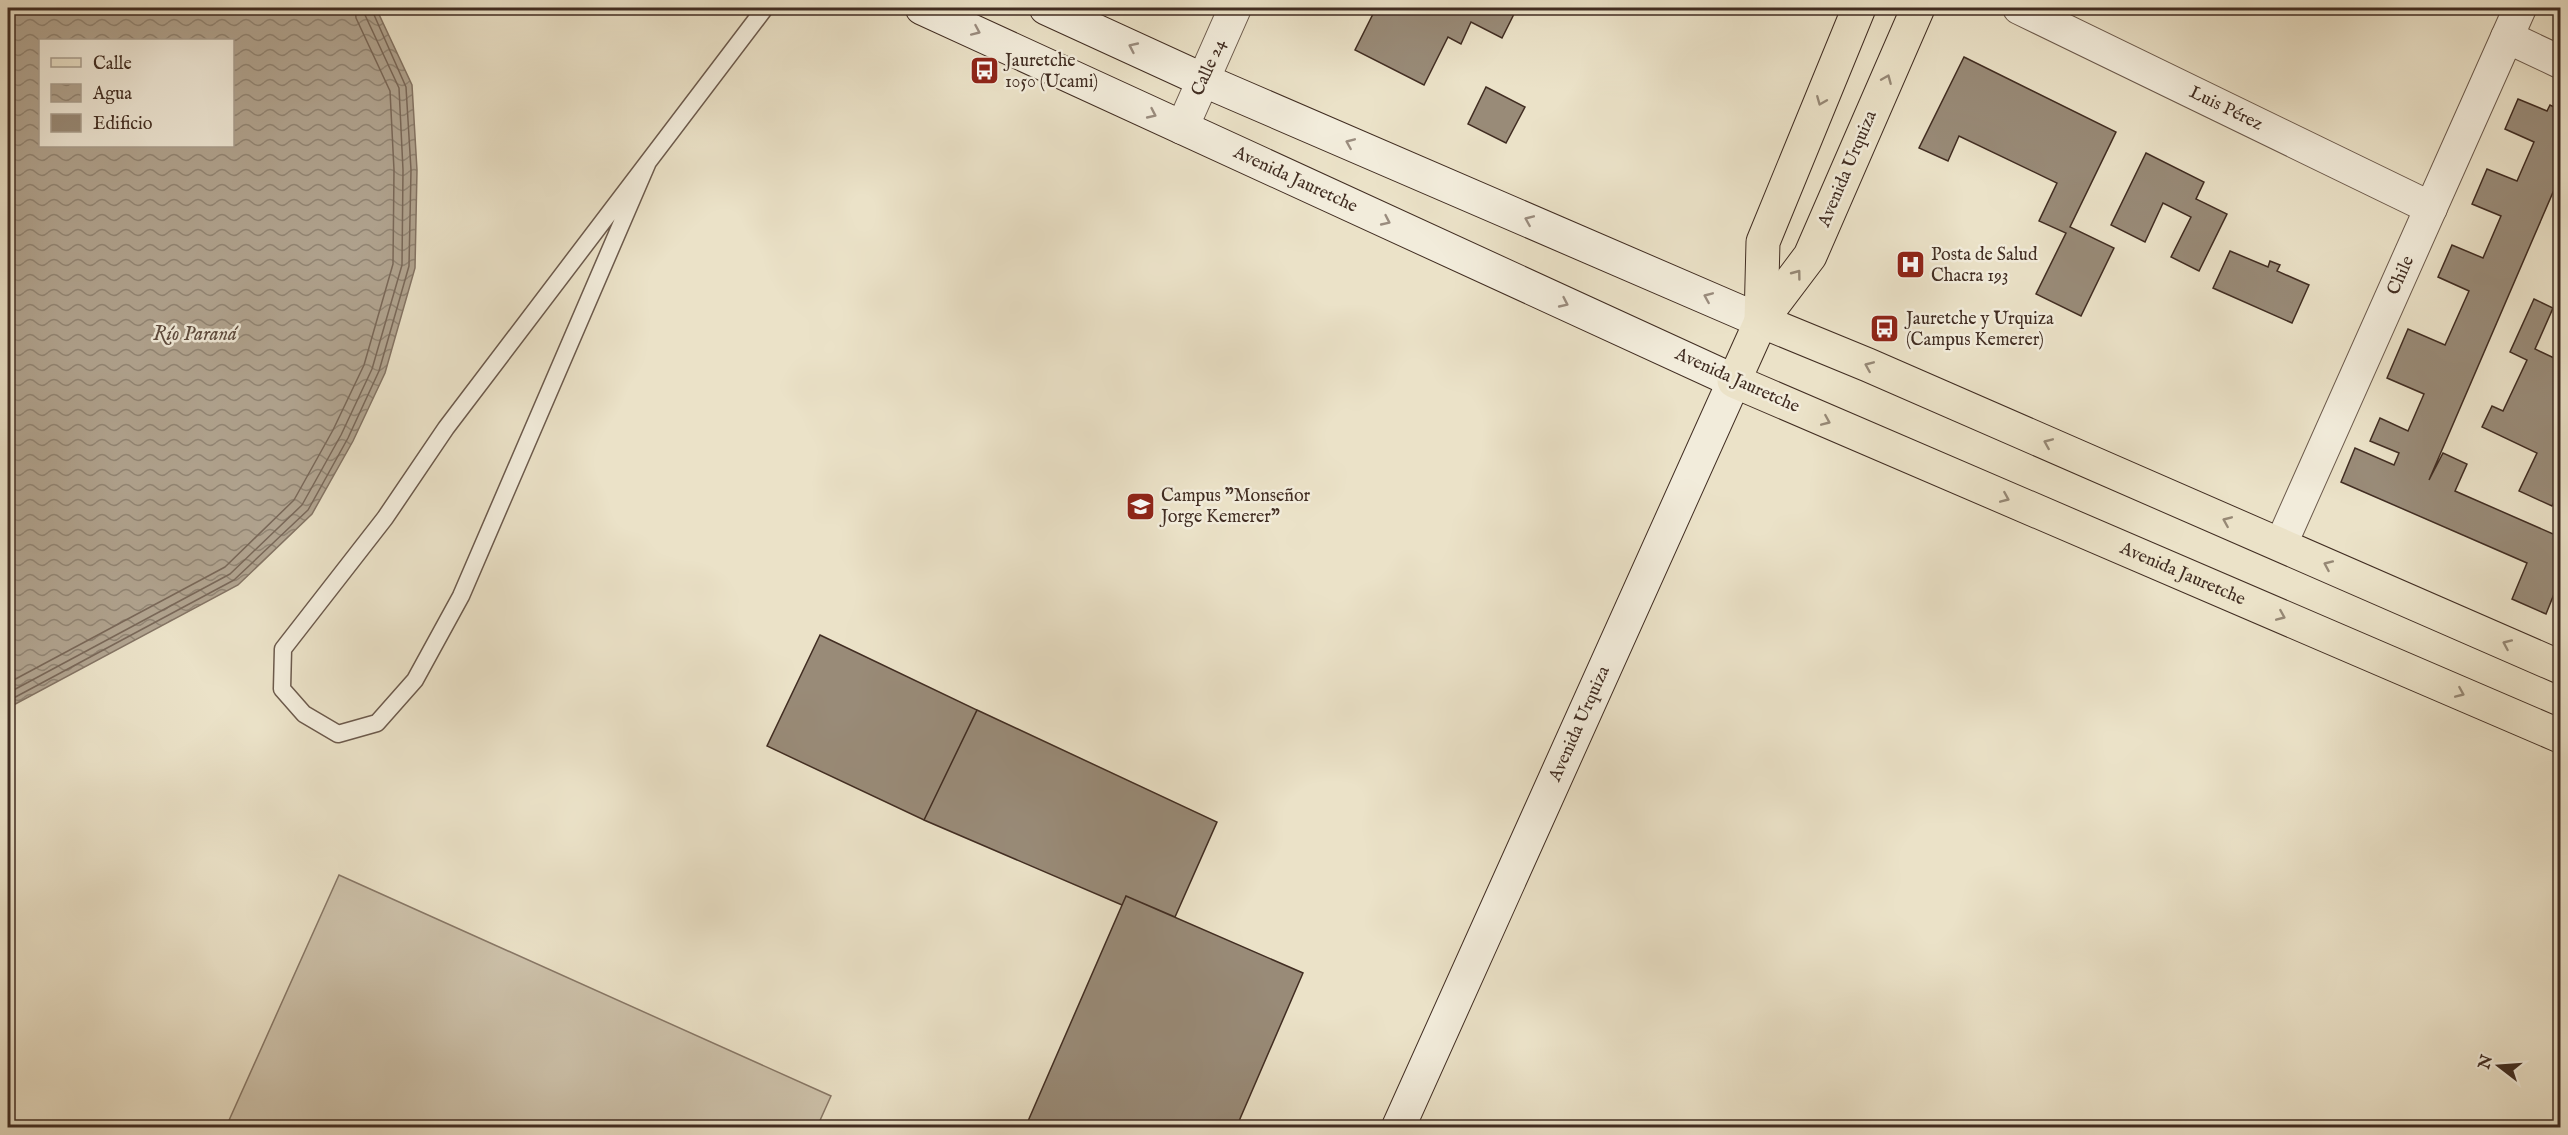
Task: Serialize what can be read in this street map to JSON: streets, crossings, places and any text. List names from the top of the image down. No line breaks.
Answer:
{"streets":{"main road":["Avenida Urquiza","Avenida Jauretche"],"street":["Calle 24","Luis Pérez","Chile"]},"crossings":[["Calle 24","Avenida Jauretche"],["Luis Pérez","Chile"],["Avenida Urquiza","Avenida Jauretche"]],"water":["Río Paraná"],"places":{"bus stop":["Jauretche 1050 (Ucami)","Jauretche y Urquiza (Campus Kemerer)"],"hospital":["Posta de Salud Chacra 193"],"school or university":["Campus \"Monseñor Jorge Kemerer\""]},"legend":["Calle","Agua","Edificio"],"north":"left"}
